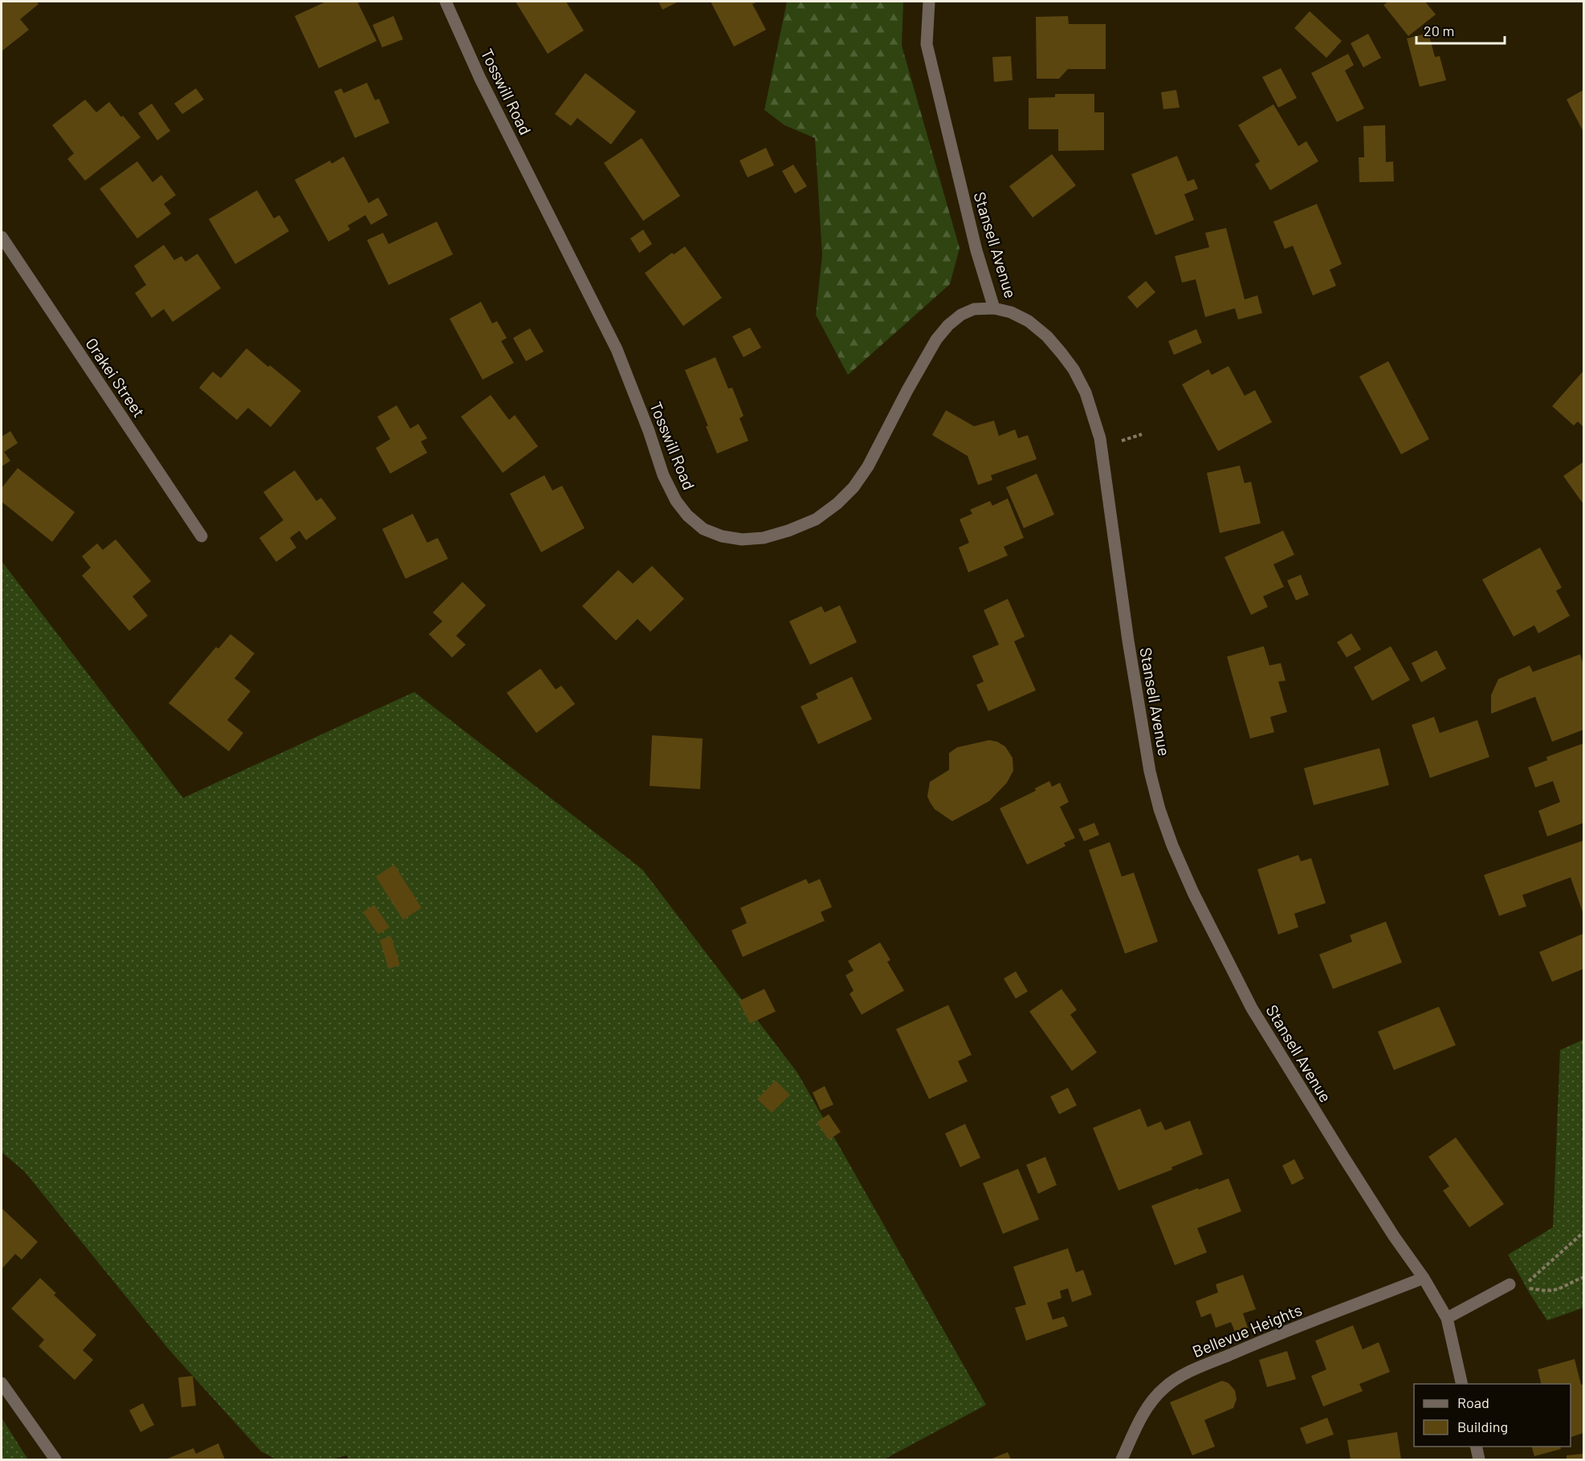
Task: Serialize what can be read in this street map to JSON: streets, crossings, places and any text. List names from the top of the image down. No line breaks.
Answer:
{"streets":{"street":["Tosswill Road","Stansell Avenue","Orakei Street","Bellevue Heights"]},"crossings":[["Tosswill Road","Stansell Avenue"],["Stansell Avenue","Bellevue Heights"]],"legend":["Road","Building"],"scale_bar":"20 m"}
